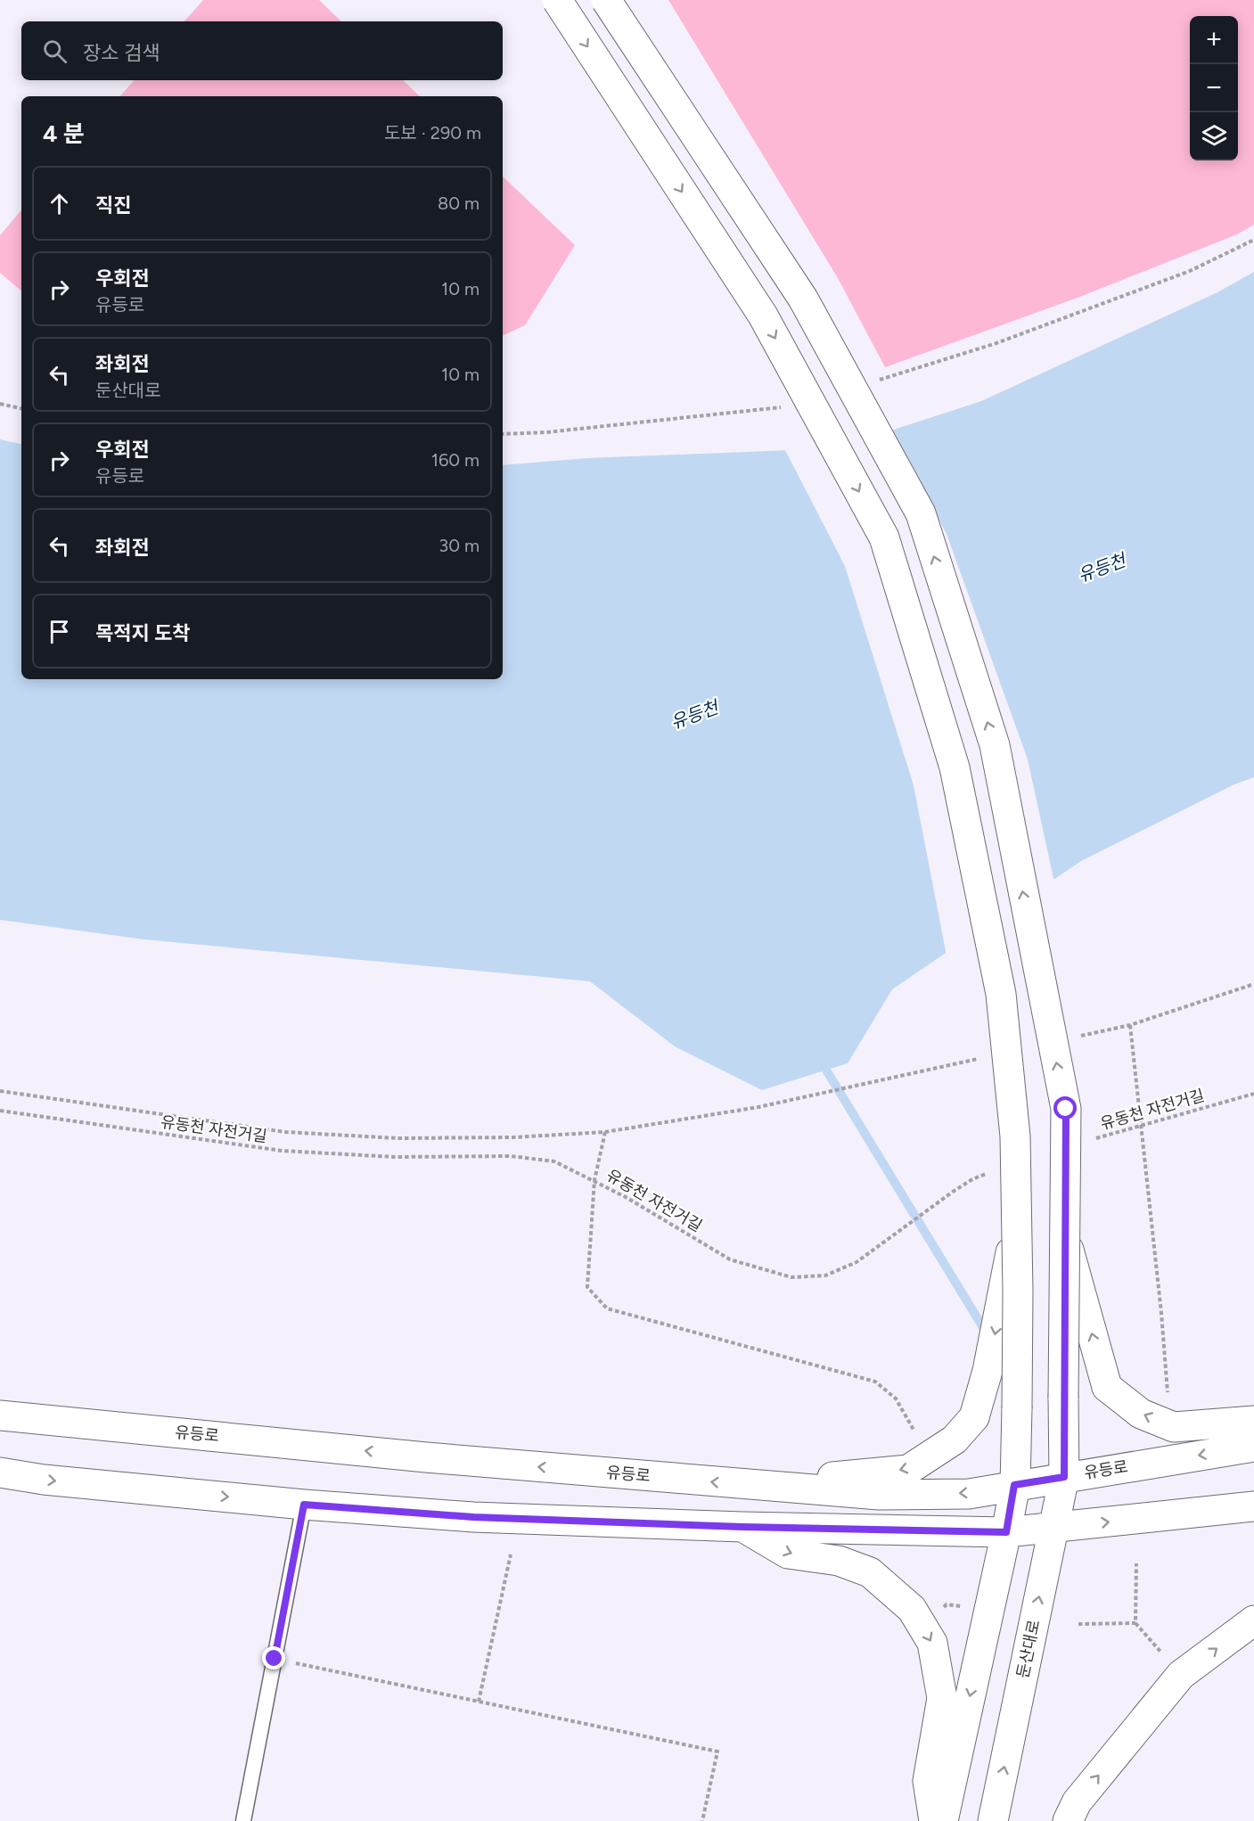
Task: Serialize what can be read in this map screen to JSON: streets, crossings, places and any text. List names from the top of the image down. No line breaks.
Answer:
{"streets":{"main road":["유등로","둔산대로"],"path":["유동천 자전거길"]},"crossings":[["유등로","둔산대로"]],"water":["유등천"],"page":{"map_buttons":["+","−"],"search":"장소 검색","heading":["4 분","도보 · 290 m"],"list":[["직진","80 m"],["우회전","유등로","10 m"],["좌회전","둔산대로","10 m"],["우회전","유등로","160 m"],["좌회전","30 m"],"목적지 도착"]}}
